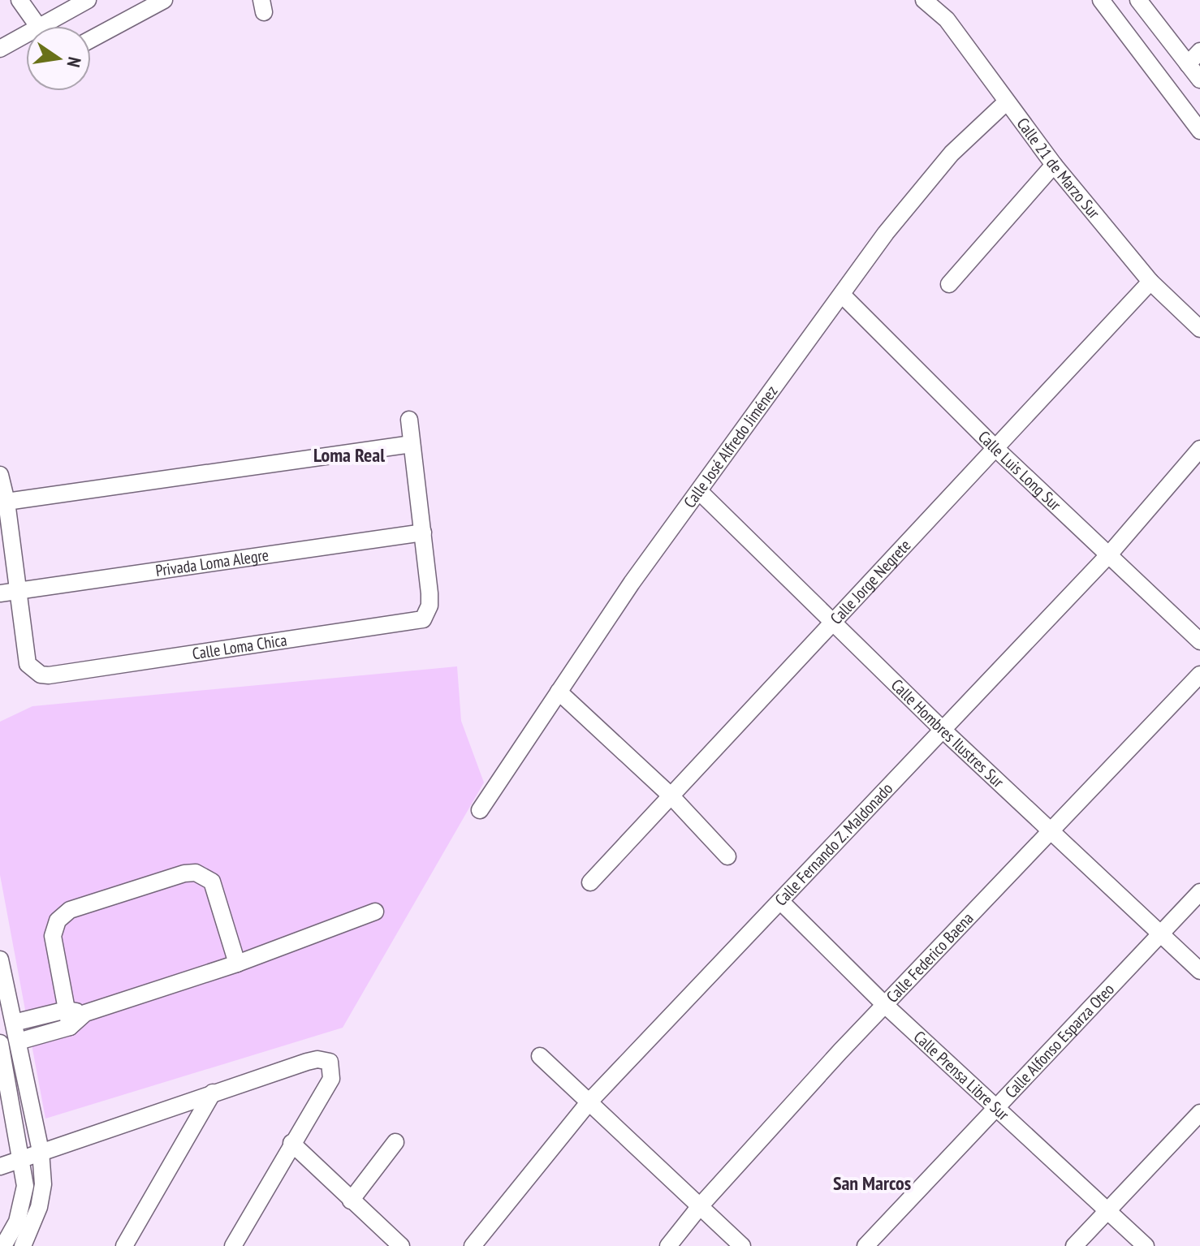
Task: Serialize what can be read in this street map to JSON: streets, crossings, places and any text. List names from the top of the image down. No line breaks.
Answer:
{"streets":{"street":["Calle 21 de Marzo Sur","Calle José Alfredo Jiménez","Calle Luis Long Sur","Privada Loma Alegre","Calle Jorge Negrete","Calle Loma Chica","Calle Hombres Ilustres Sur","Calle Fernando Z. Maldonado","Calle Federico Baena","Calle Alfonso Esparza Oteo","Calle Prensa Libre Sur"]},"crossings":[["Calle 21 de Marzo Sur","Calle José Alfredo Jiménez"],["Calle 21 de Marzo Sur","Calle Jorge Negrete"],["Calle José Alfredo Jiménez","Calle Luis Long Sur"],["Calle José Alfredo Jiménez","Calle Hombres Ilustres Sur"],["Calle Luis Long Sur","Calle Jorge Negrete"],["Calle Luis Long Sur","Calle Fernando Z. Maldonado"],["Privada Loma Alegre","Calle Loma Chica"],["Calle Jorge Negrete","Calle Hombres Ilustres Sur"],["Calle Hombres Ilustres Sur","Calle Fernando Z. Maldonado"],["Calle Hombres Ilustres Sur","Calle Federico Baena"],["Calle Hombres Ilustres Sur","Calle Alfonso Esparza Oteo"],["Calle Fernando Z. Maldonado","Calle Prensa Libre Sur"],["Calle Federico Baena","Calle Prensa Libre Sur"],["Calle Alfonso Esparza Oteo","Calle Prensa Libre Sur"]],"districts":["Loma Real","San Marcos"],"north":"right"}
